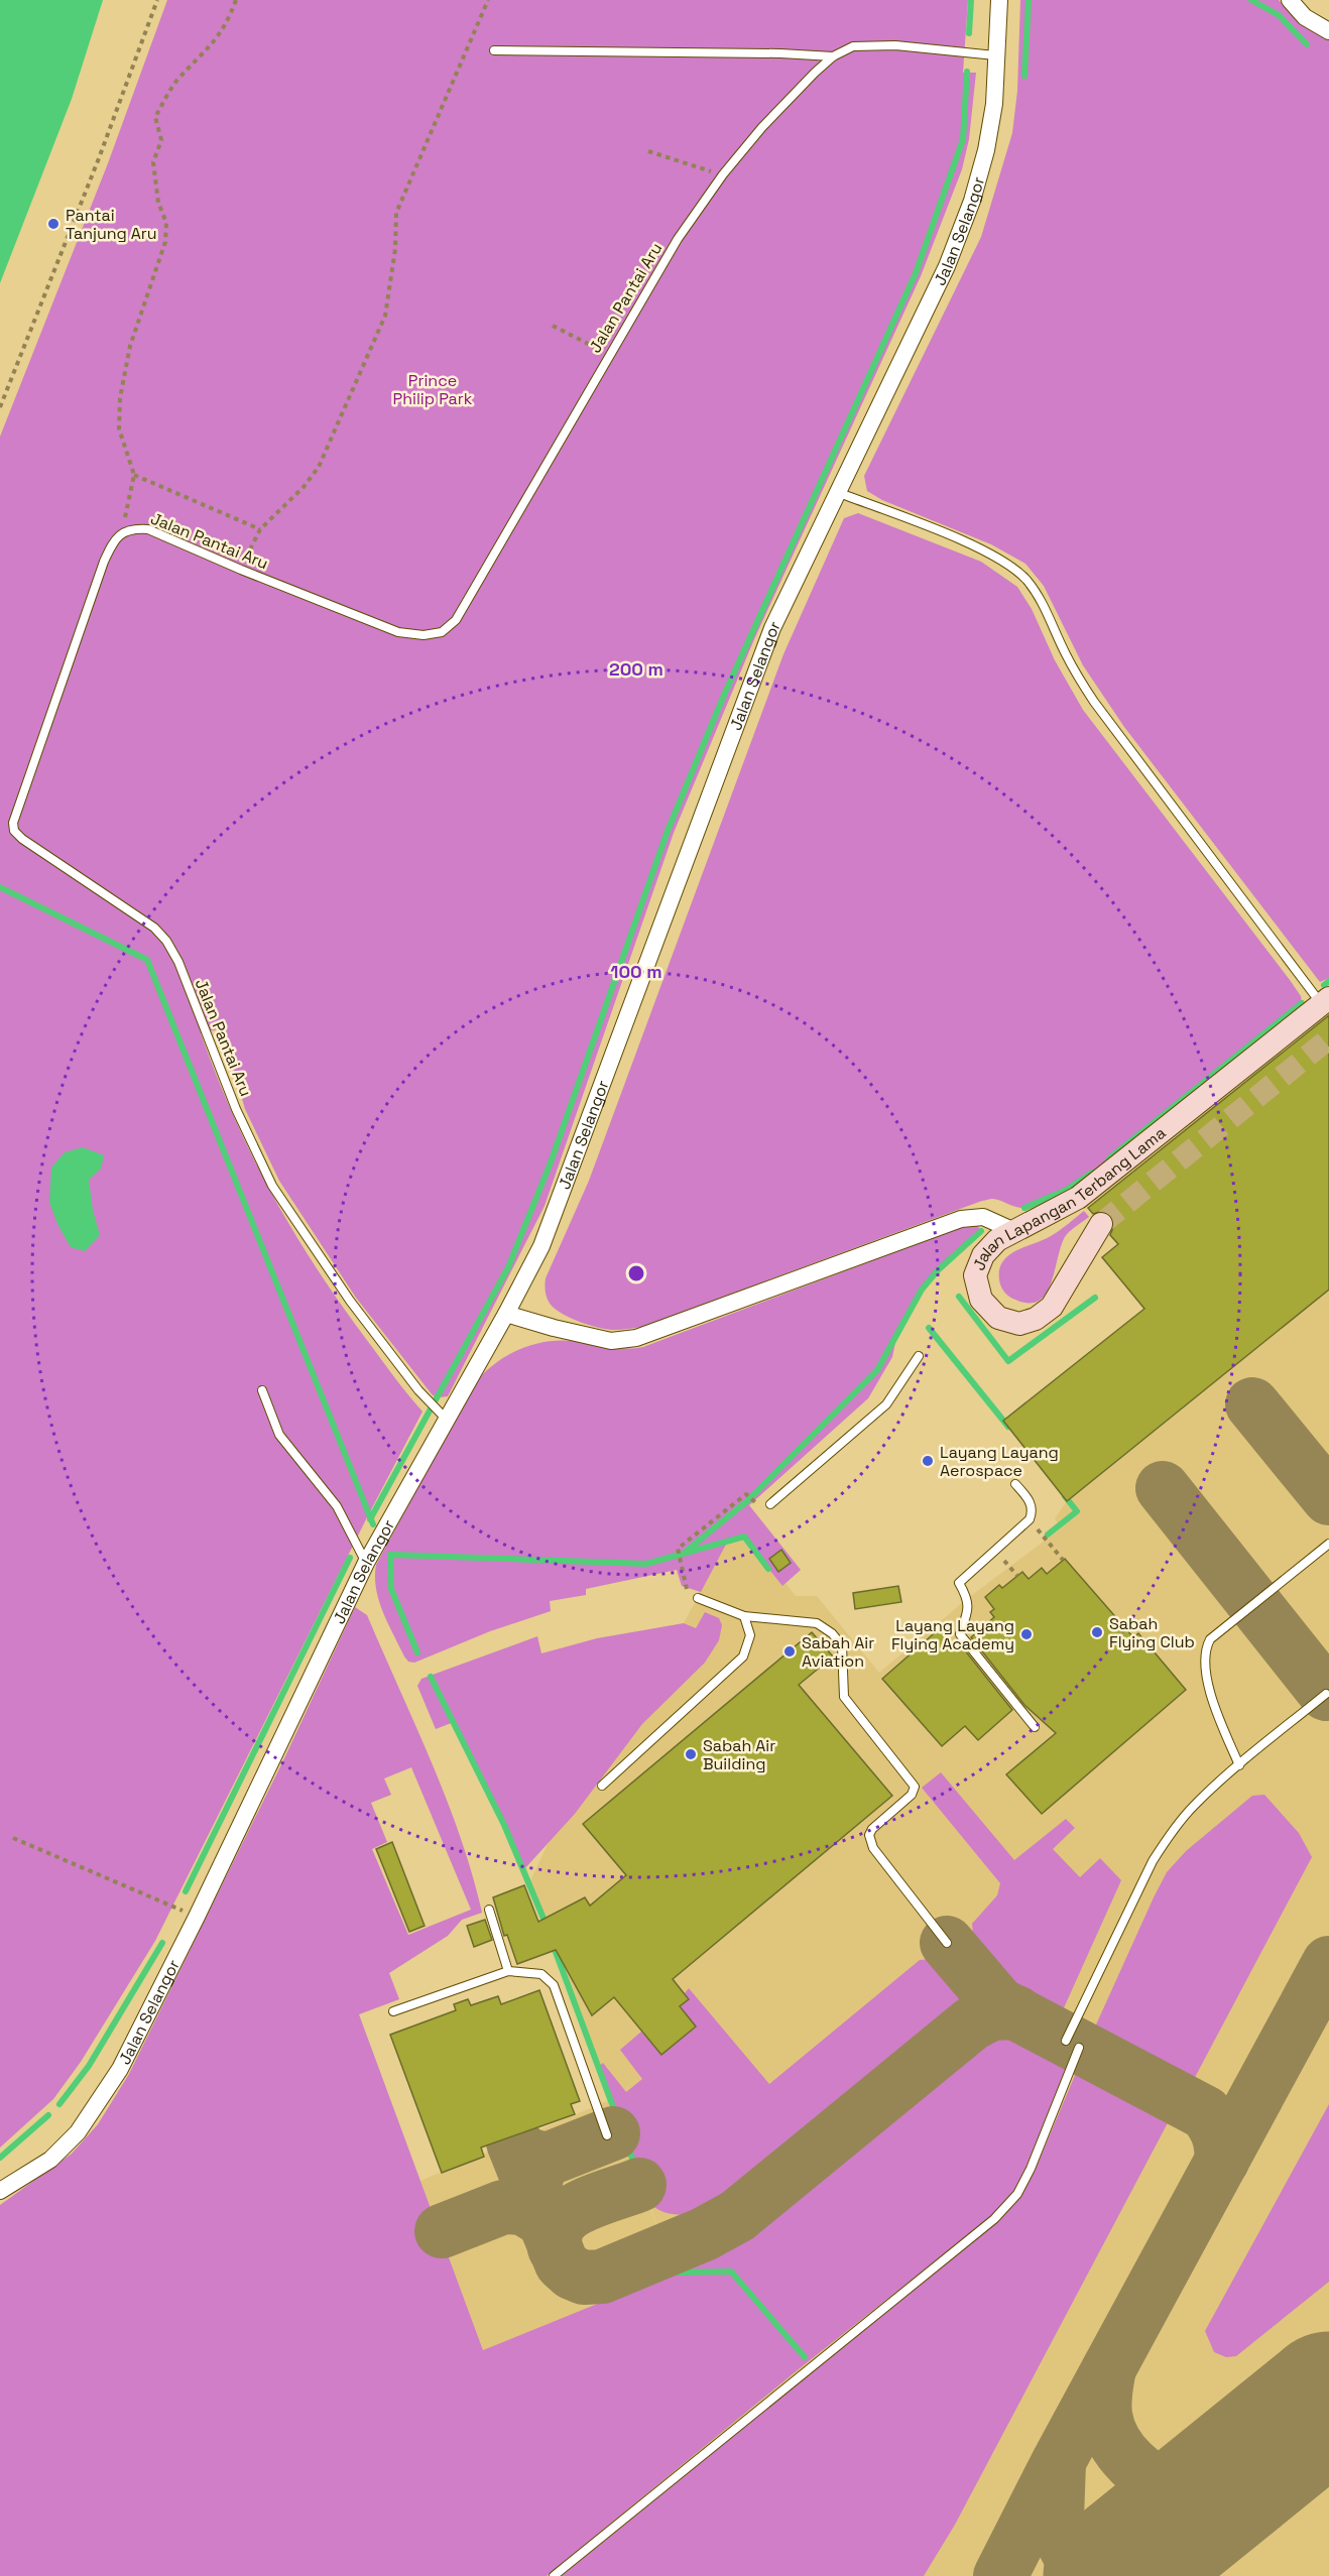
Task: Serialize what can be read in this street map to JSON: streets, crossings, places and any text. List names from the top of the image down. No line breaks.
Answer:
{"streets":{"main road":["Jalan Lapangan Terbang Lama"],"street":["Jalan Selangor"],"lane":["Jalan Pantai Aru"]},"crossings":[["Jalan Selangor","Jalan Pantai Aru"]],"parks":["Prince Philip Park"],"places":["Pantai Tanjung Aru","Layang Layang Aerospace","Sabah Flying Club","Layang Layang Flying Academy","Sabah Air Aviation","Sabah Air Building"],"rings":["200 m","100 m"]}
